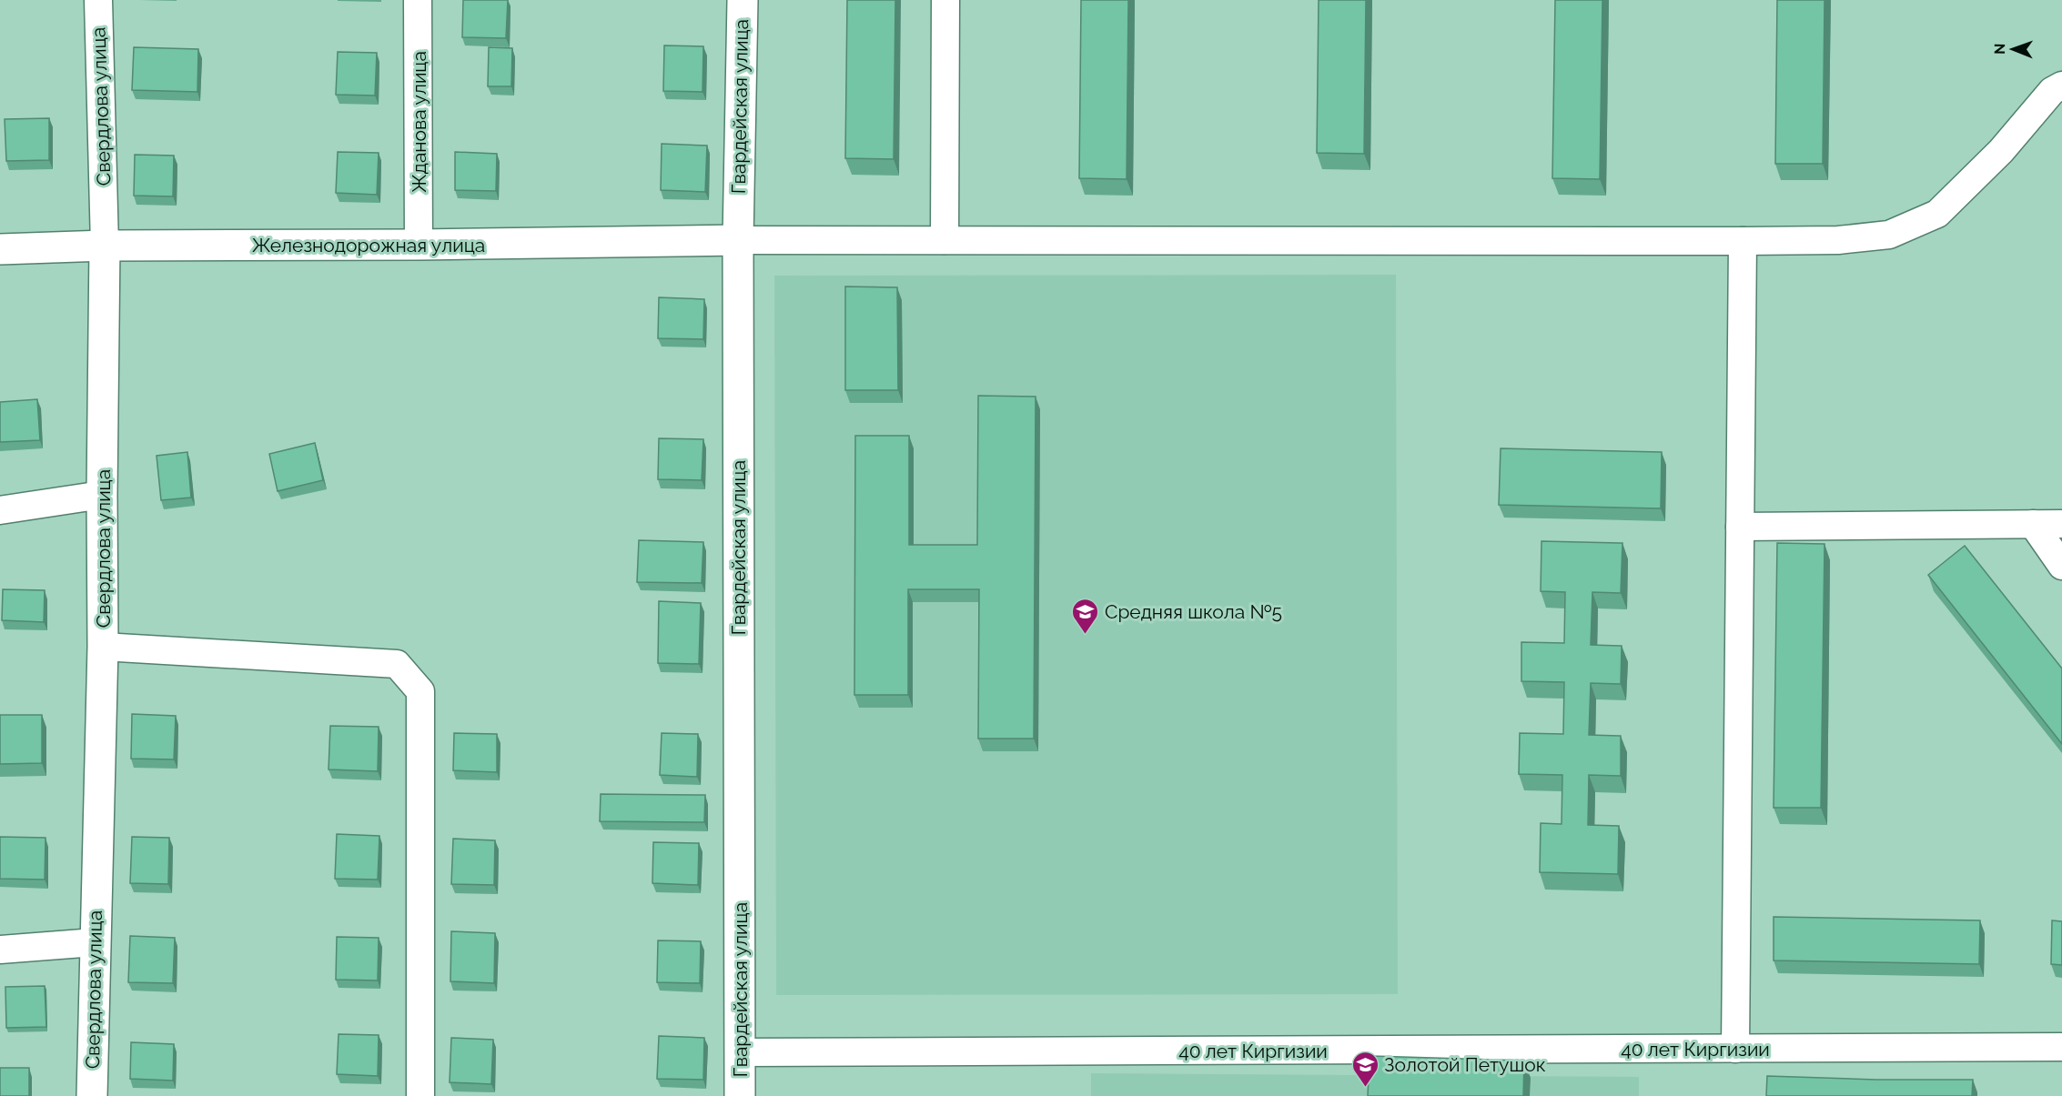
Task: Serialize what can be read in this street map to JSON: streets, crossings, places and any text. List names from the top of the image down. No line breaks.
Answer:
{"streets":{"street":["Свердлова улица","Гвардейская улица","Жданова улица","Железнодорожная улица","40 лет Киргизии"]},"crossings":[["Свердлова улица","Железнодорожная улица"],["Гвардейская улица","Железнодорожная улица"],["Гвардейская улица","40 лет Киргизии"],["Жданова улица","Железнодорожная улица"]],"places":{"school or university":["Средняя школа №5","Золотой Петушок"]},"north":"left"}
